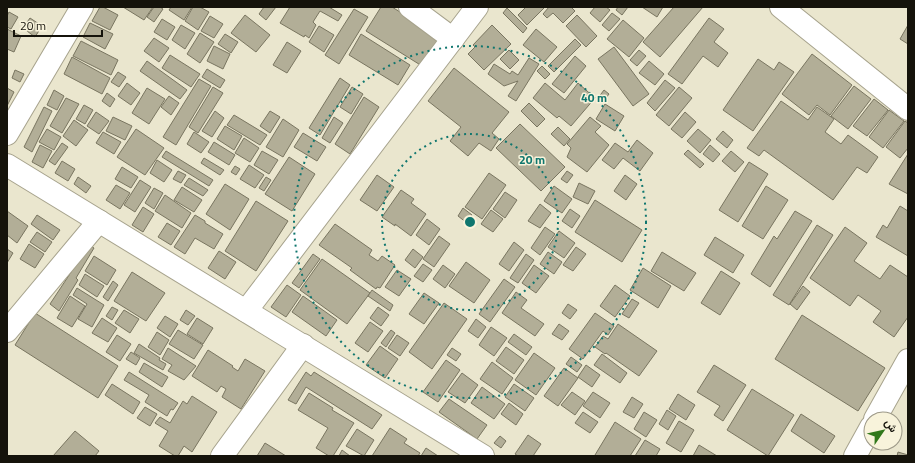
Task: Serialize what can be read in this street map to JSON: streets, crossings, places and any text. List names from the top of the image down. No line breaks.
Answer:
{"scale_bar":"20 m","north":"top right","rings":["40 m","20 m"]}
